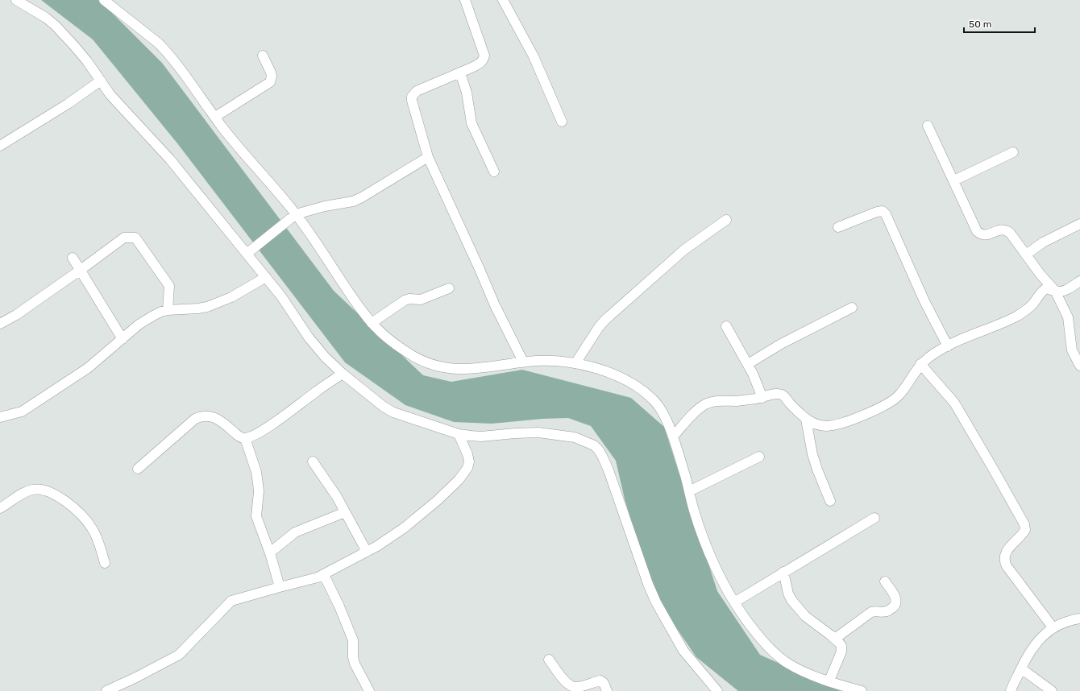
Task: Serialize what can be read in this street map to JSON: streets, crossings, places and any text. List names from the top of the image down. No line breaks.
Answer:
{"scale_bar":"50 m"}
